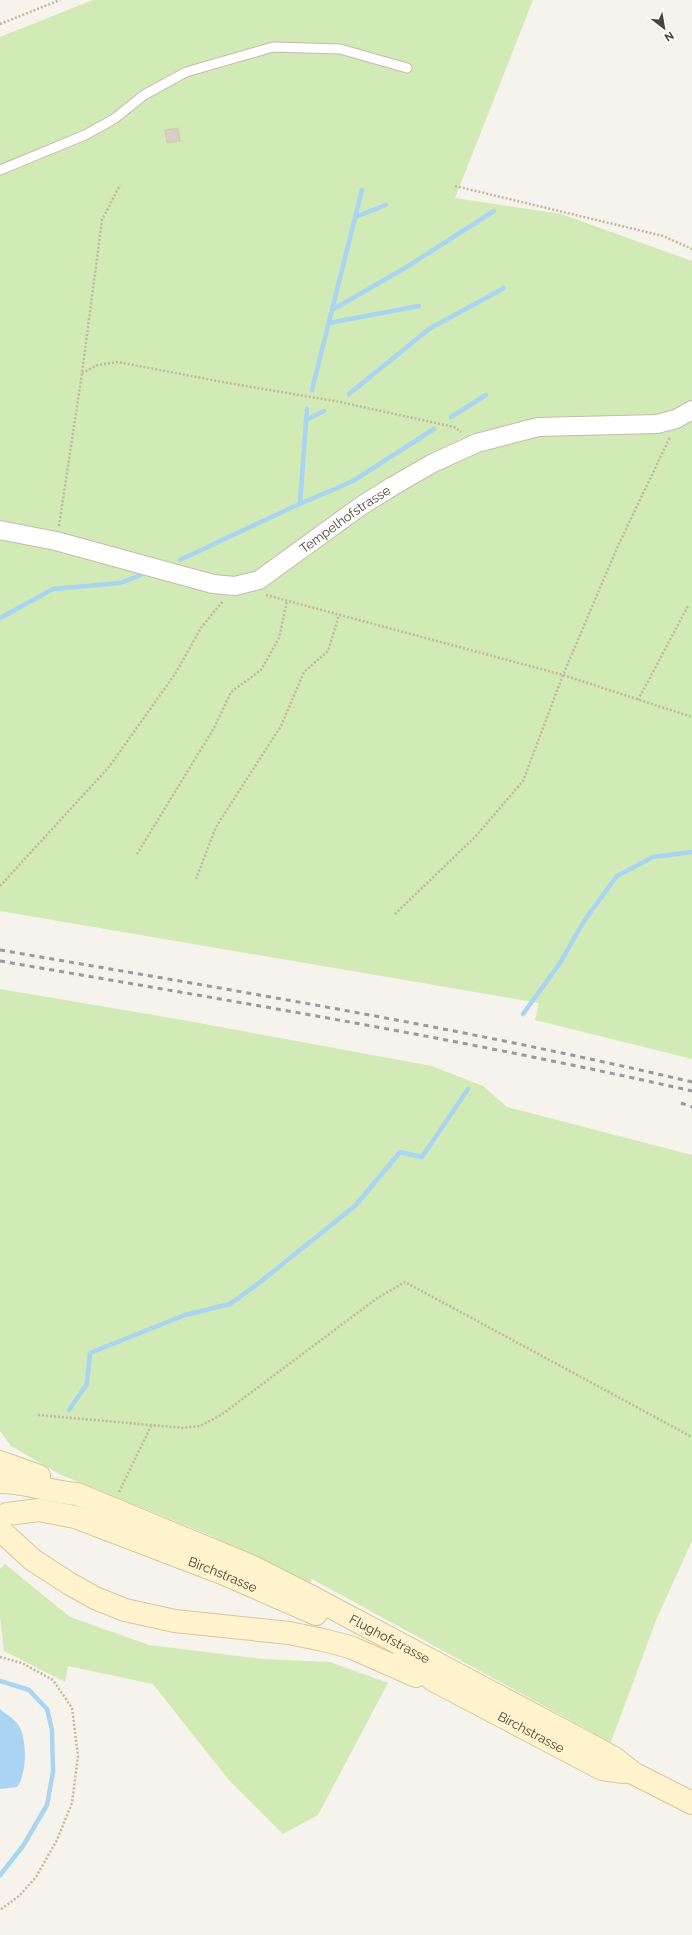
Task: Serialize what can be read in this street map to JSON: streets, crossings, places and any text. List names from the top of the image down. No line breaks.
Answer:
{"streets":{"main road":["Birchstrasse","Flughofstrasse"],"street":["Tempelhofstrasse"]},"crossings":[["Birchstrasse","Flughofstrasse"]],"north":"bottom right"}
